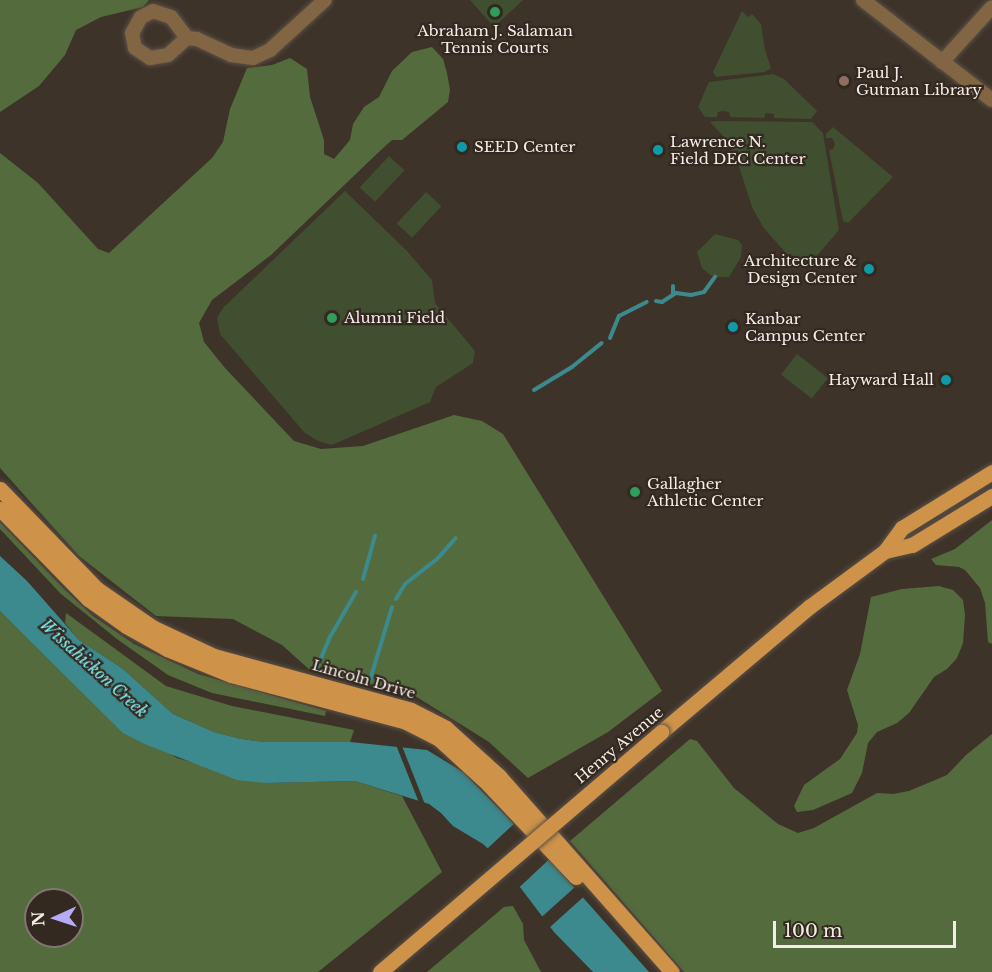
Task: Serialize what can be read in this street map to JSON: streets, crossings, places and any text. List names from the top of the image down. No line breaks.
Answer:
{"streets":{"main road":["Lincoln Drive","Henry Avenue"]},"water":["Wissahickon Creek"],"places":["Abraham J. Salaman Tennis Courts","Paul J. Gutman Library","SEED Center","Lawrence N. Field DEC Center","Architecture & Design Center","Alumni Field","Kanbar Campus Center","Hayward Hall","Gallagher Athletic Center"],"scale_bar":"100 m","north":"left"}
